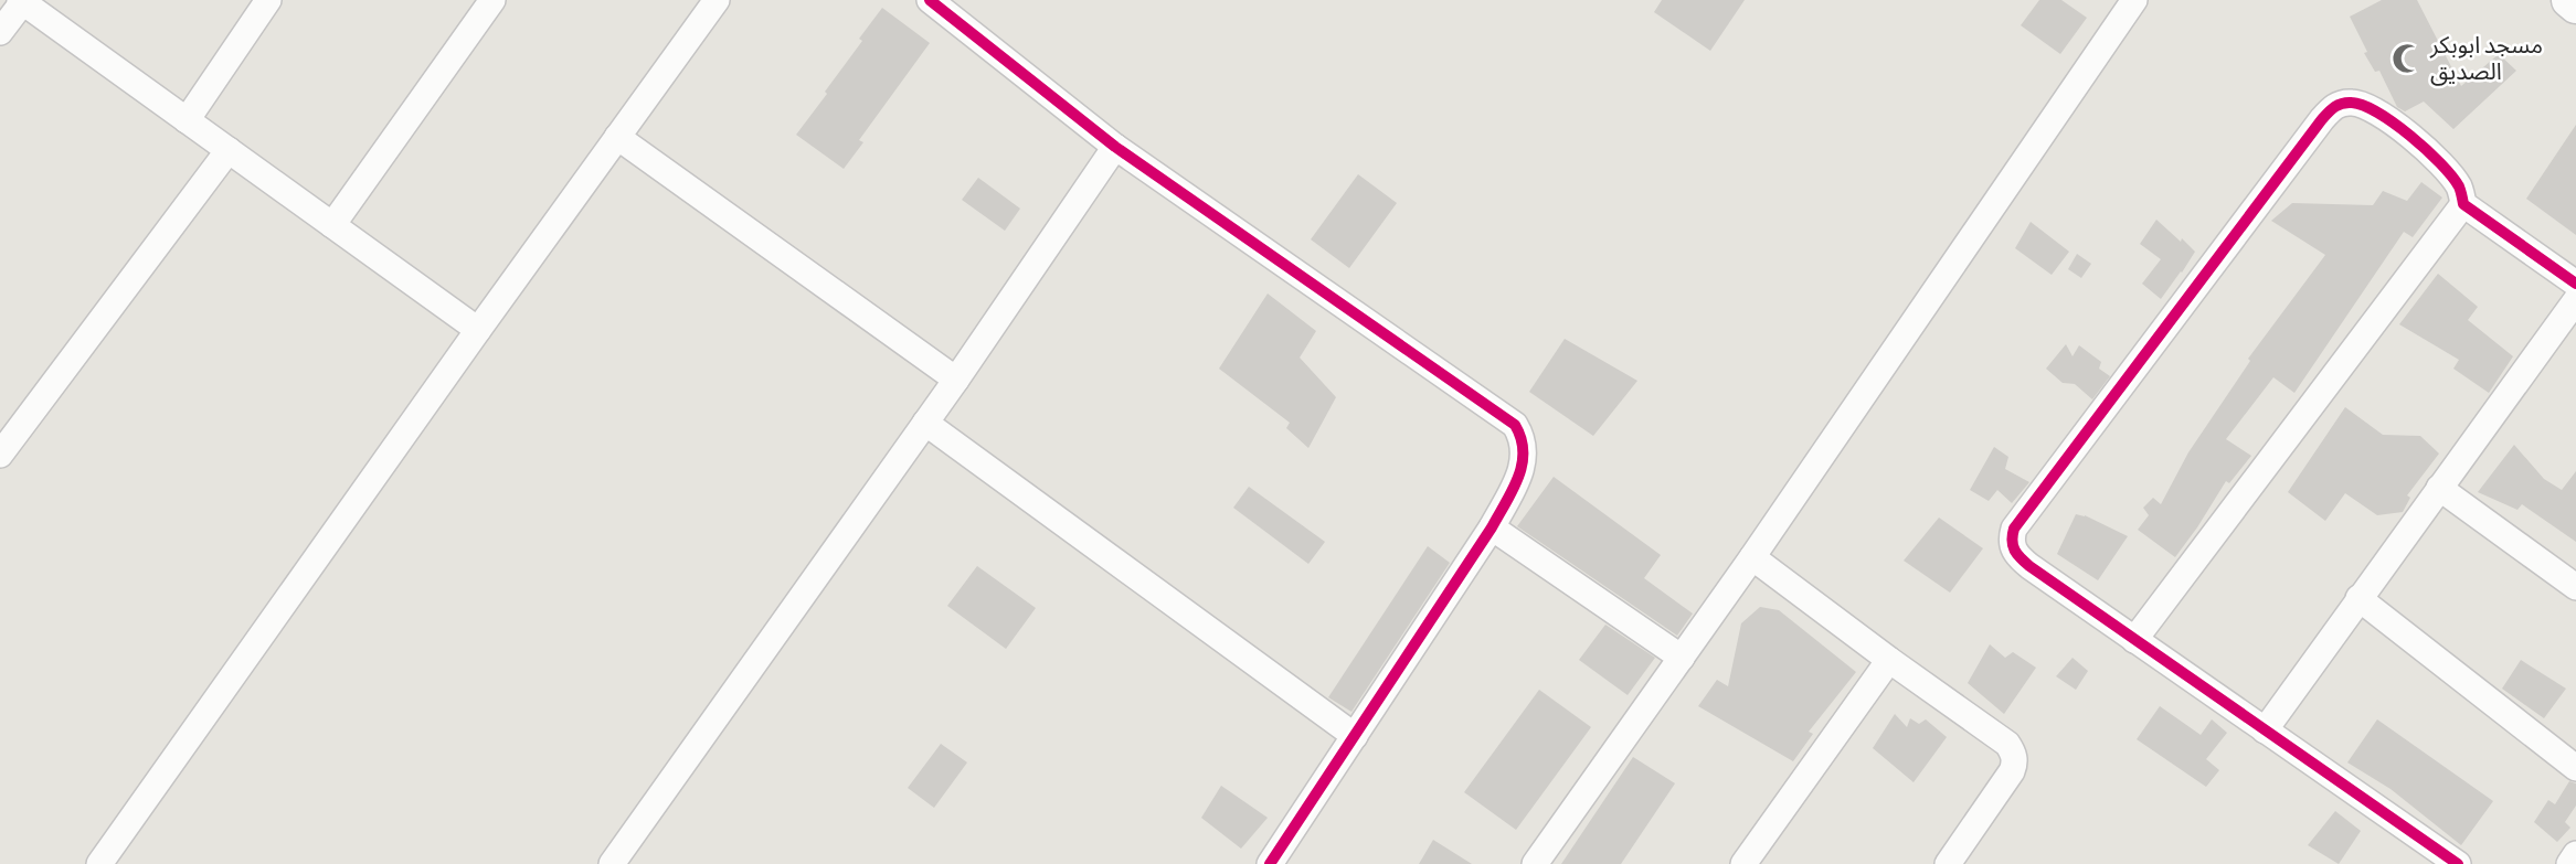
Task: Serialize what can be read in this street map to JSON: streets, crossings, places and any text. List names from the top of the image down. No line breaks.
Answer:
{"places":{"mosque":["مسجد ابوبكر الصديق"]}}
